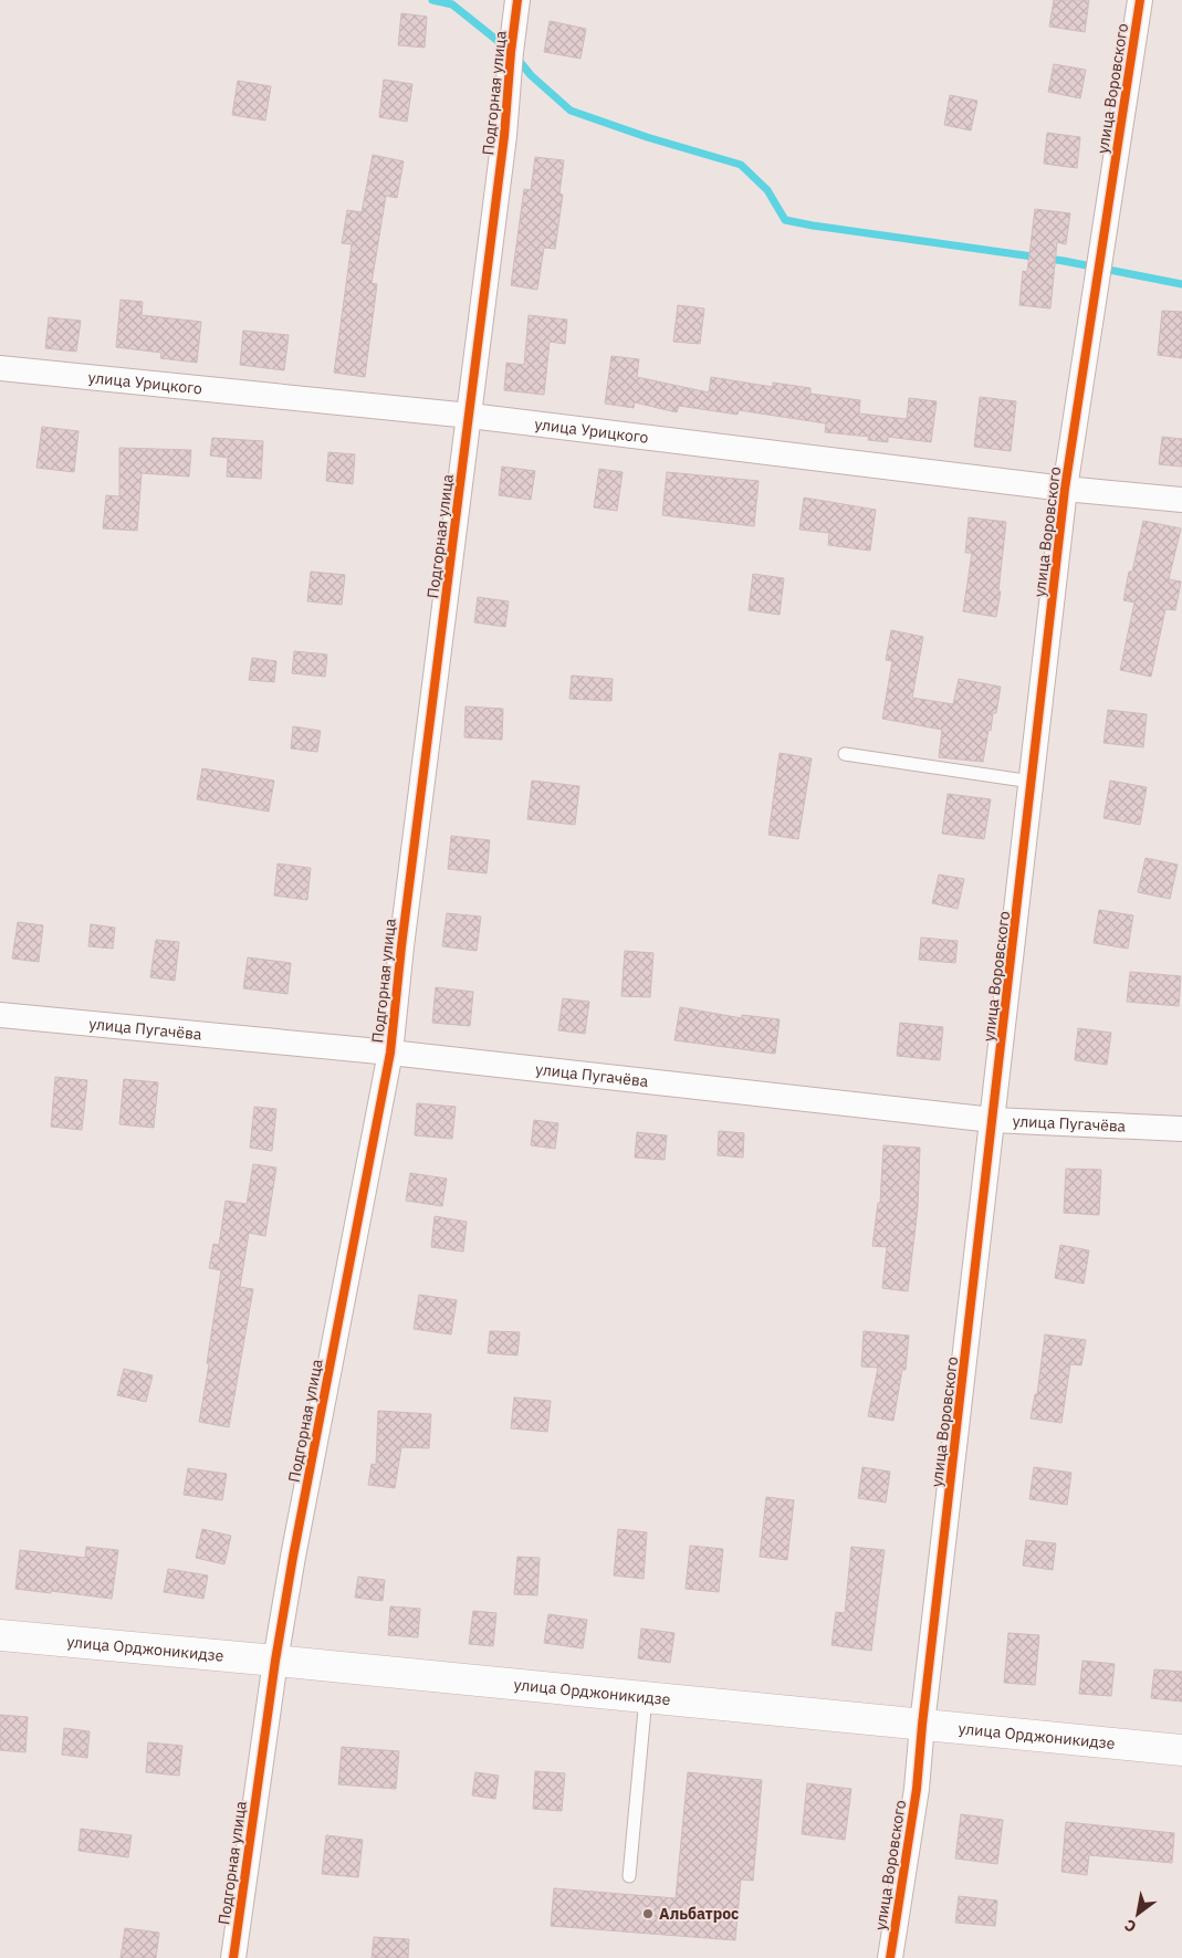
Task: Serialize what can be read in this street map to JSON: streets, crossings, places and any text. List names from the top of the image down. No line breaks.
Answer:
{"streets":{"street":["улица Воровского","Подгорная улица","улица Урицкого","улица Пугачёва","улица Орджоникидзе"]},"crossings":[["улица Воровского","улица Урицкого"],["улица Воровского","улица Пугачёва"],["улица Воровского","улица Орджоникидзе"],["Подгорная улица","улица Урицкого"],["Подгорная улица","улица Пугачёва"],["Подгорная улица","улица Орджоникидзе"]],"places":["Альбатрос"],"north":"bottom left"}
